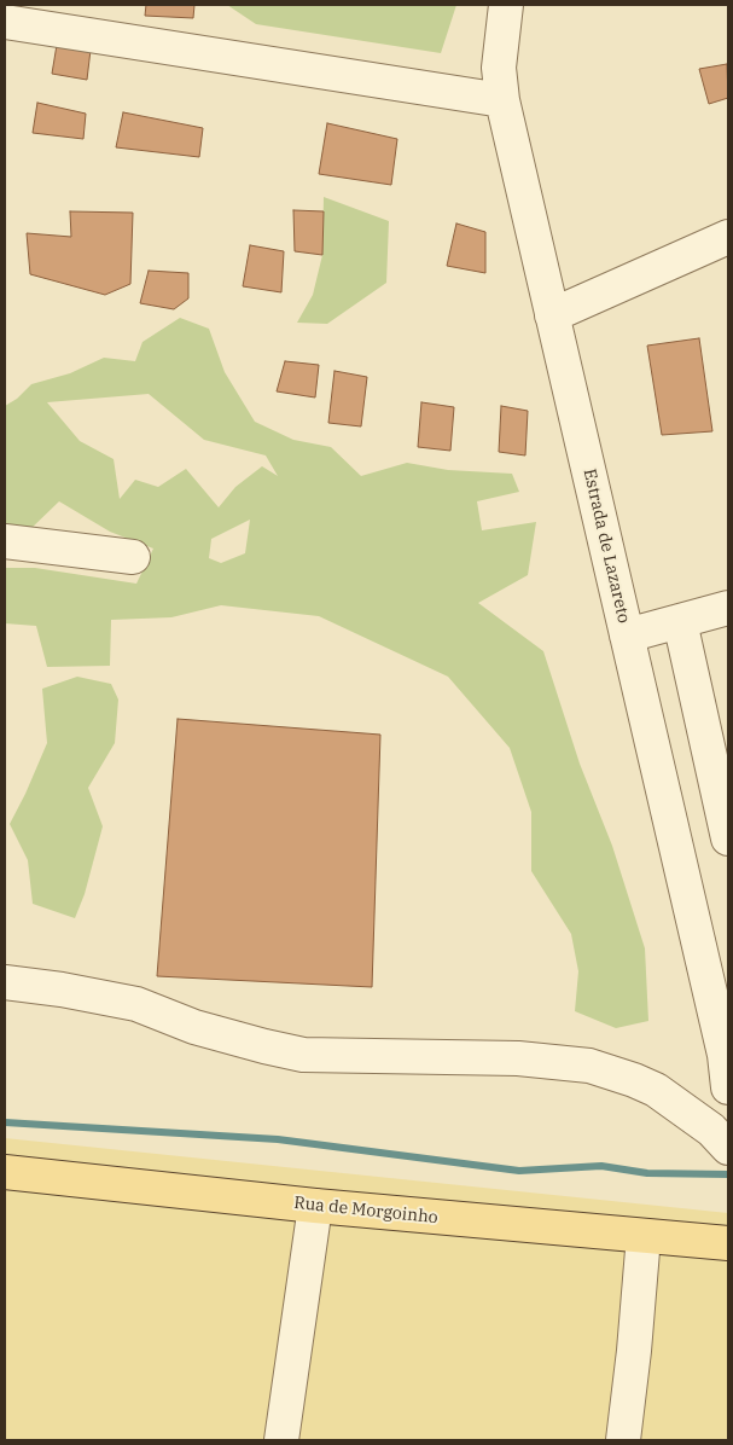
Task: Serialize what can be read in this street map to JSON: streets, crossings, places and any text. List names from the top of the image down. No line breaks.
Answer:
{"streets":{"main road":["Rua de Morgoinho"],"street":["Estrada de Lazareto"]}}
